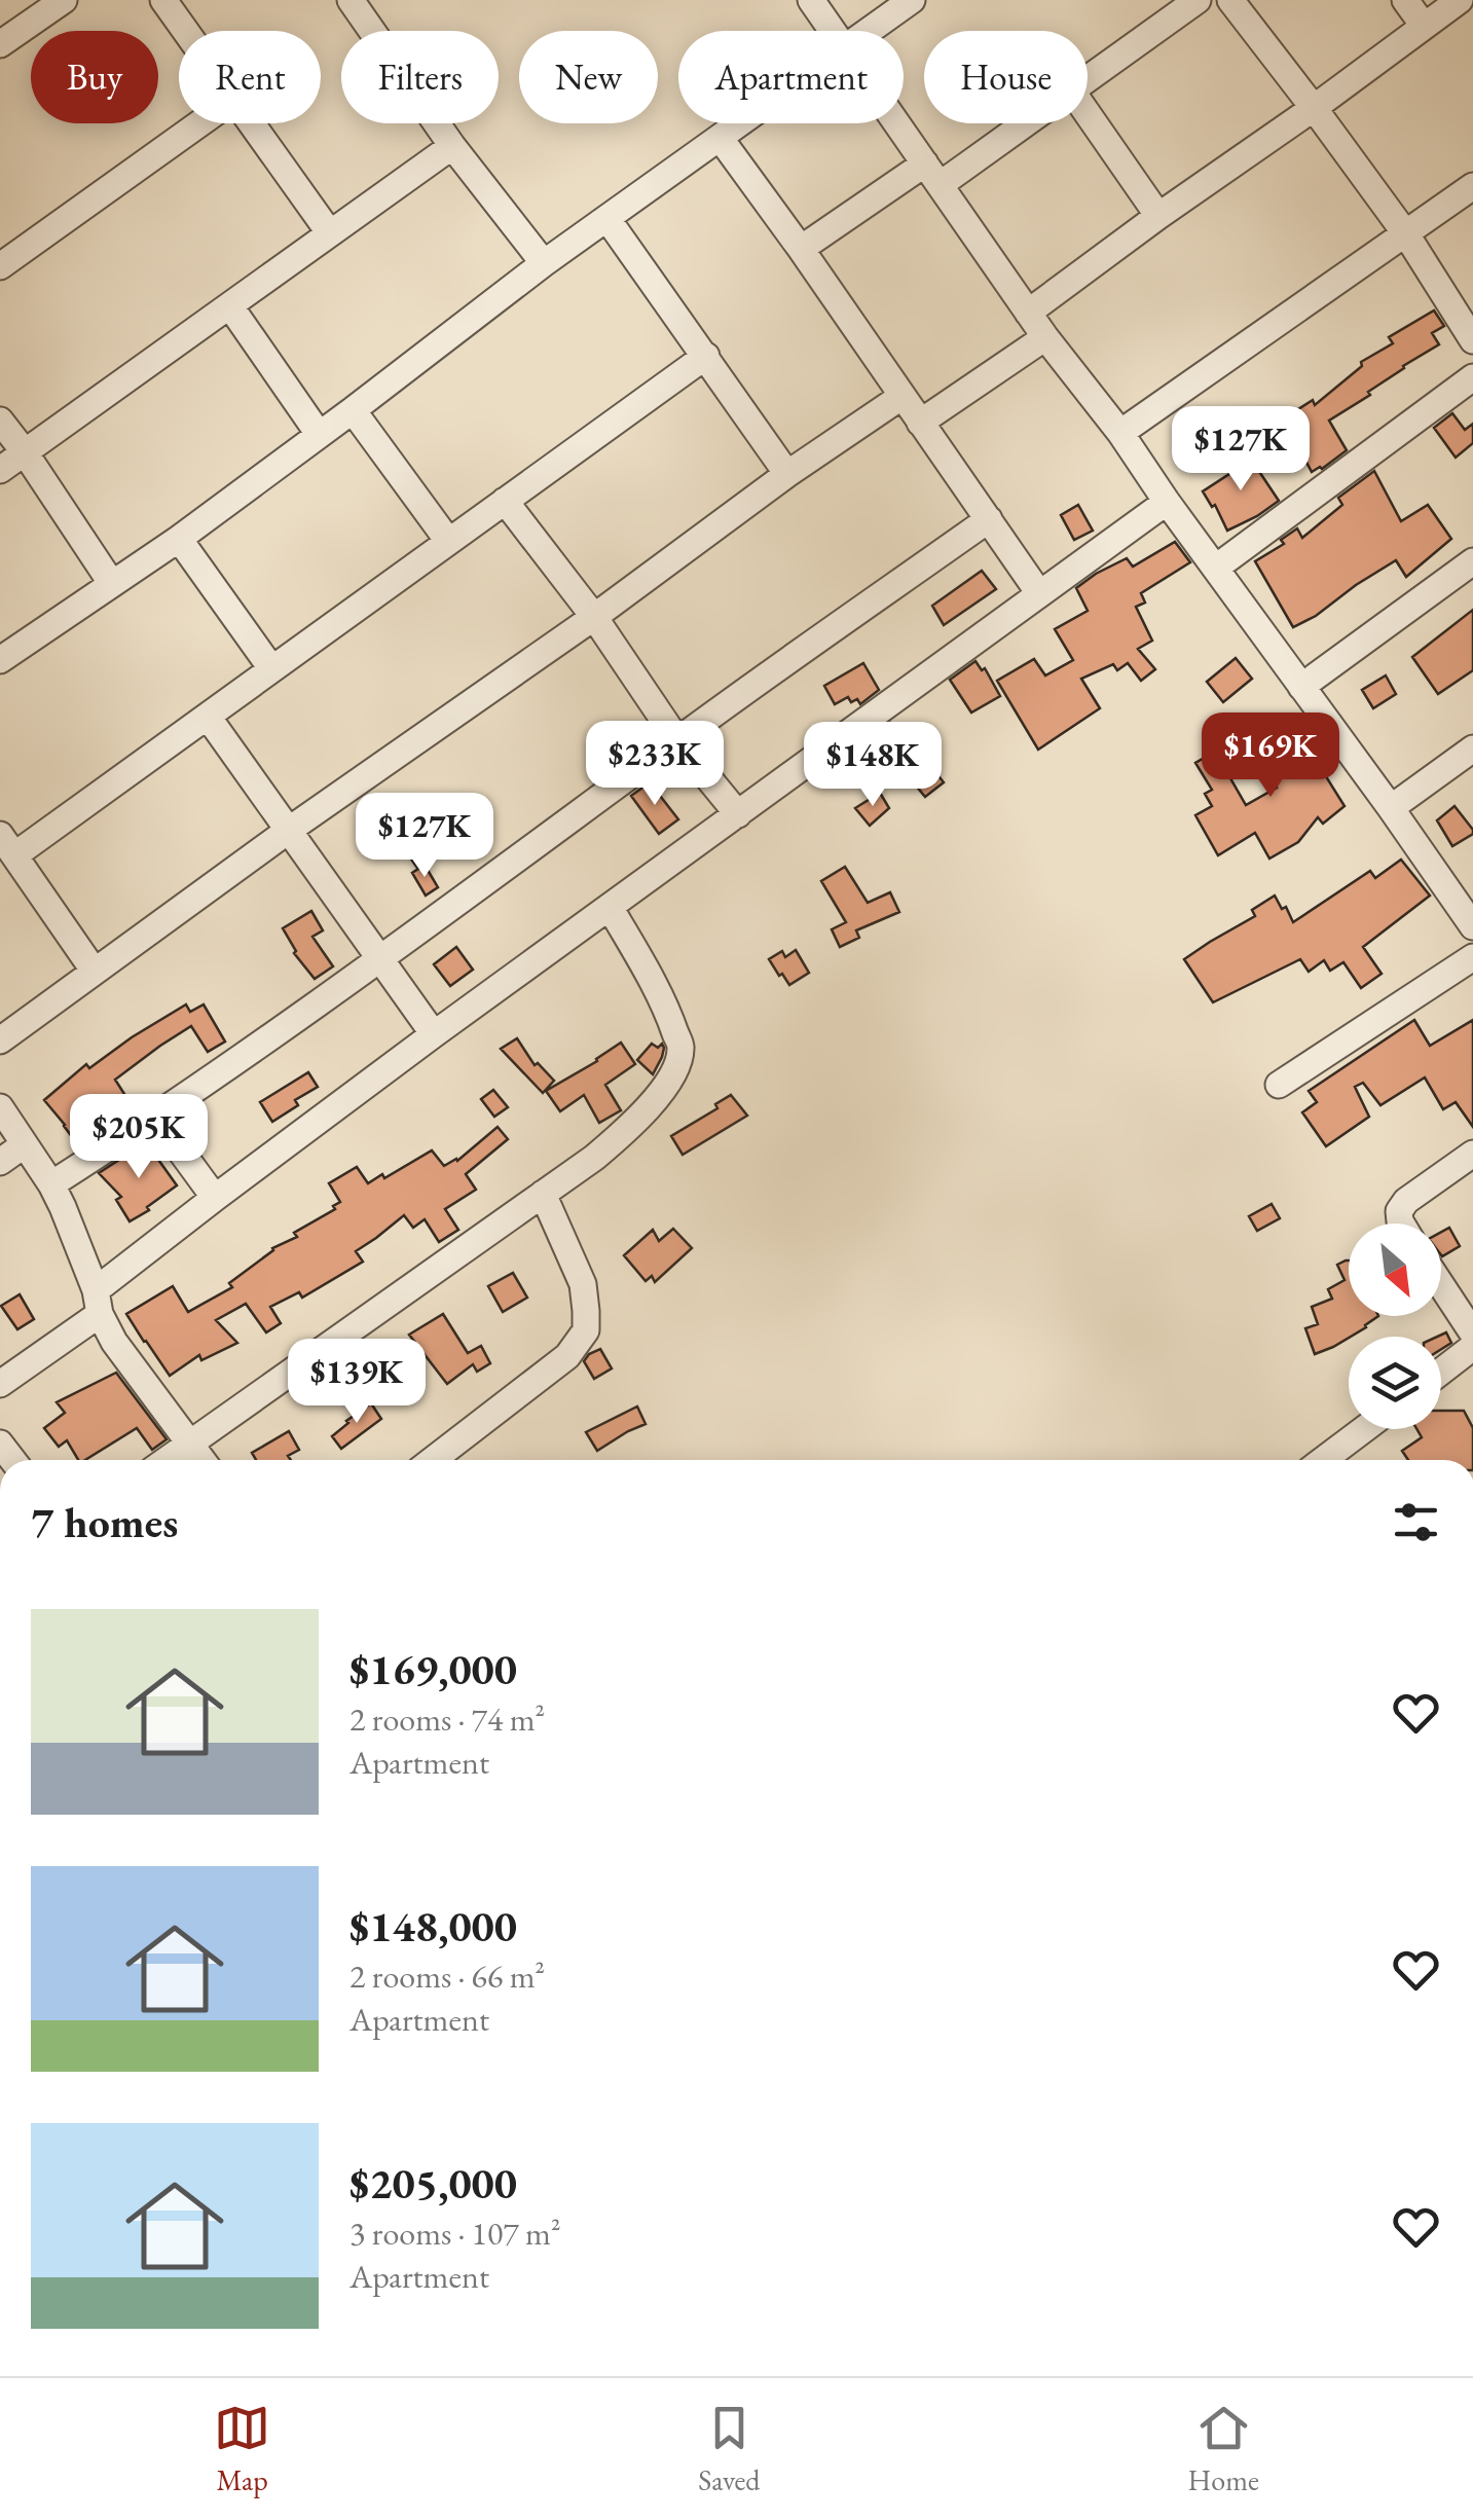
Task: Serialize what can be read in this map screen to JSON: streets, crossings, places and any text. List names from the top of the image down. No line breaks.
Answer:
{"north":"bottom right","page":{"chip":["Buy","Rent","Filters","New","Apartment","House"],"price":["$127K","$169K","$233K","$148K","$127K","$205K","$139K"],"heading":"7 homes","list":[{"name":"$169,000","note":"2 rooms · 74 m² · Apartment"},{"name":"$148,000","note":"2 rooms · 66 m² · Apartment"},{"name":"$205,000","note":"3 rooms · 107 m² · Apartment"}],"tabs":["Map","Saved","Home"]}}
